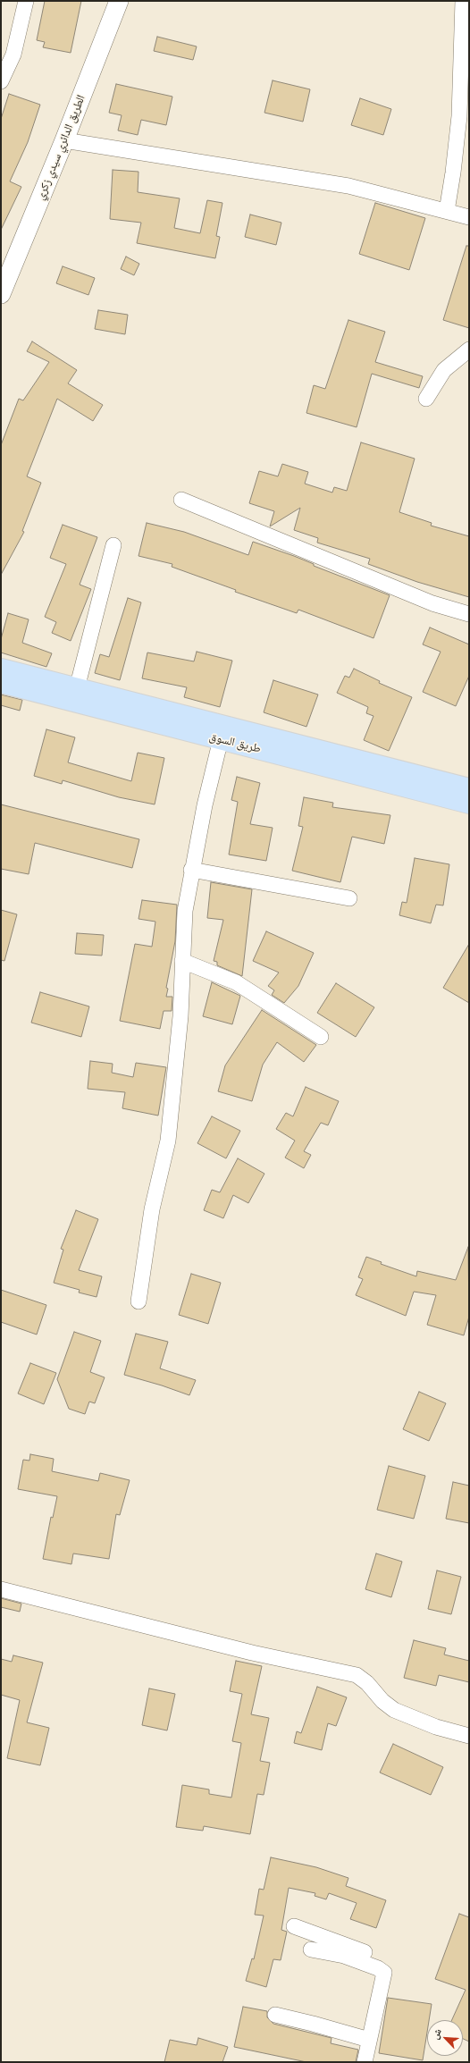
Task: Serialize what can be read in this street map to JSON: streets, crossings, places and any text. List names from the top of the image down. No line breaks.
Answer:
{"streets":{"main road":["طريق السوق"],"street":["الطريق الدائري سيدي زكري"]},"north":"top left"}
